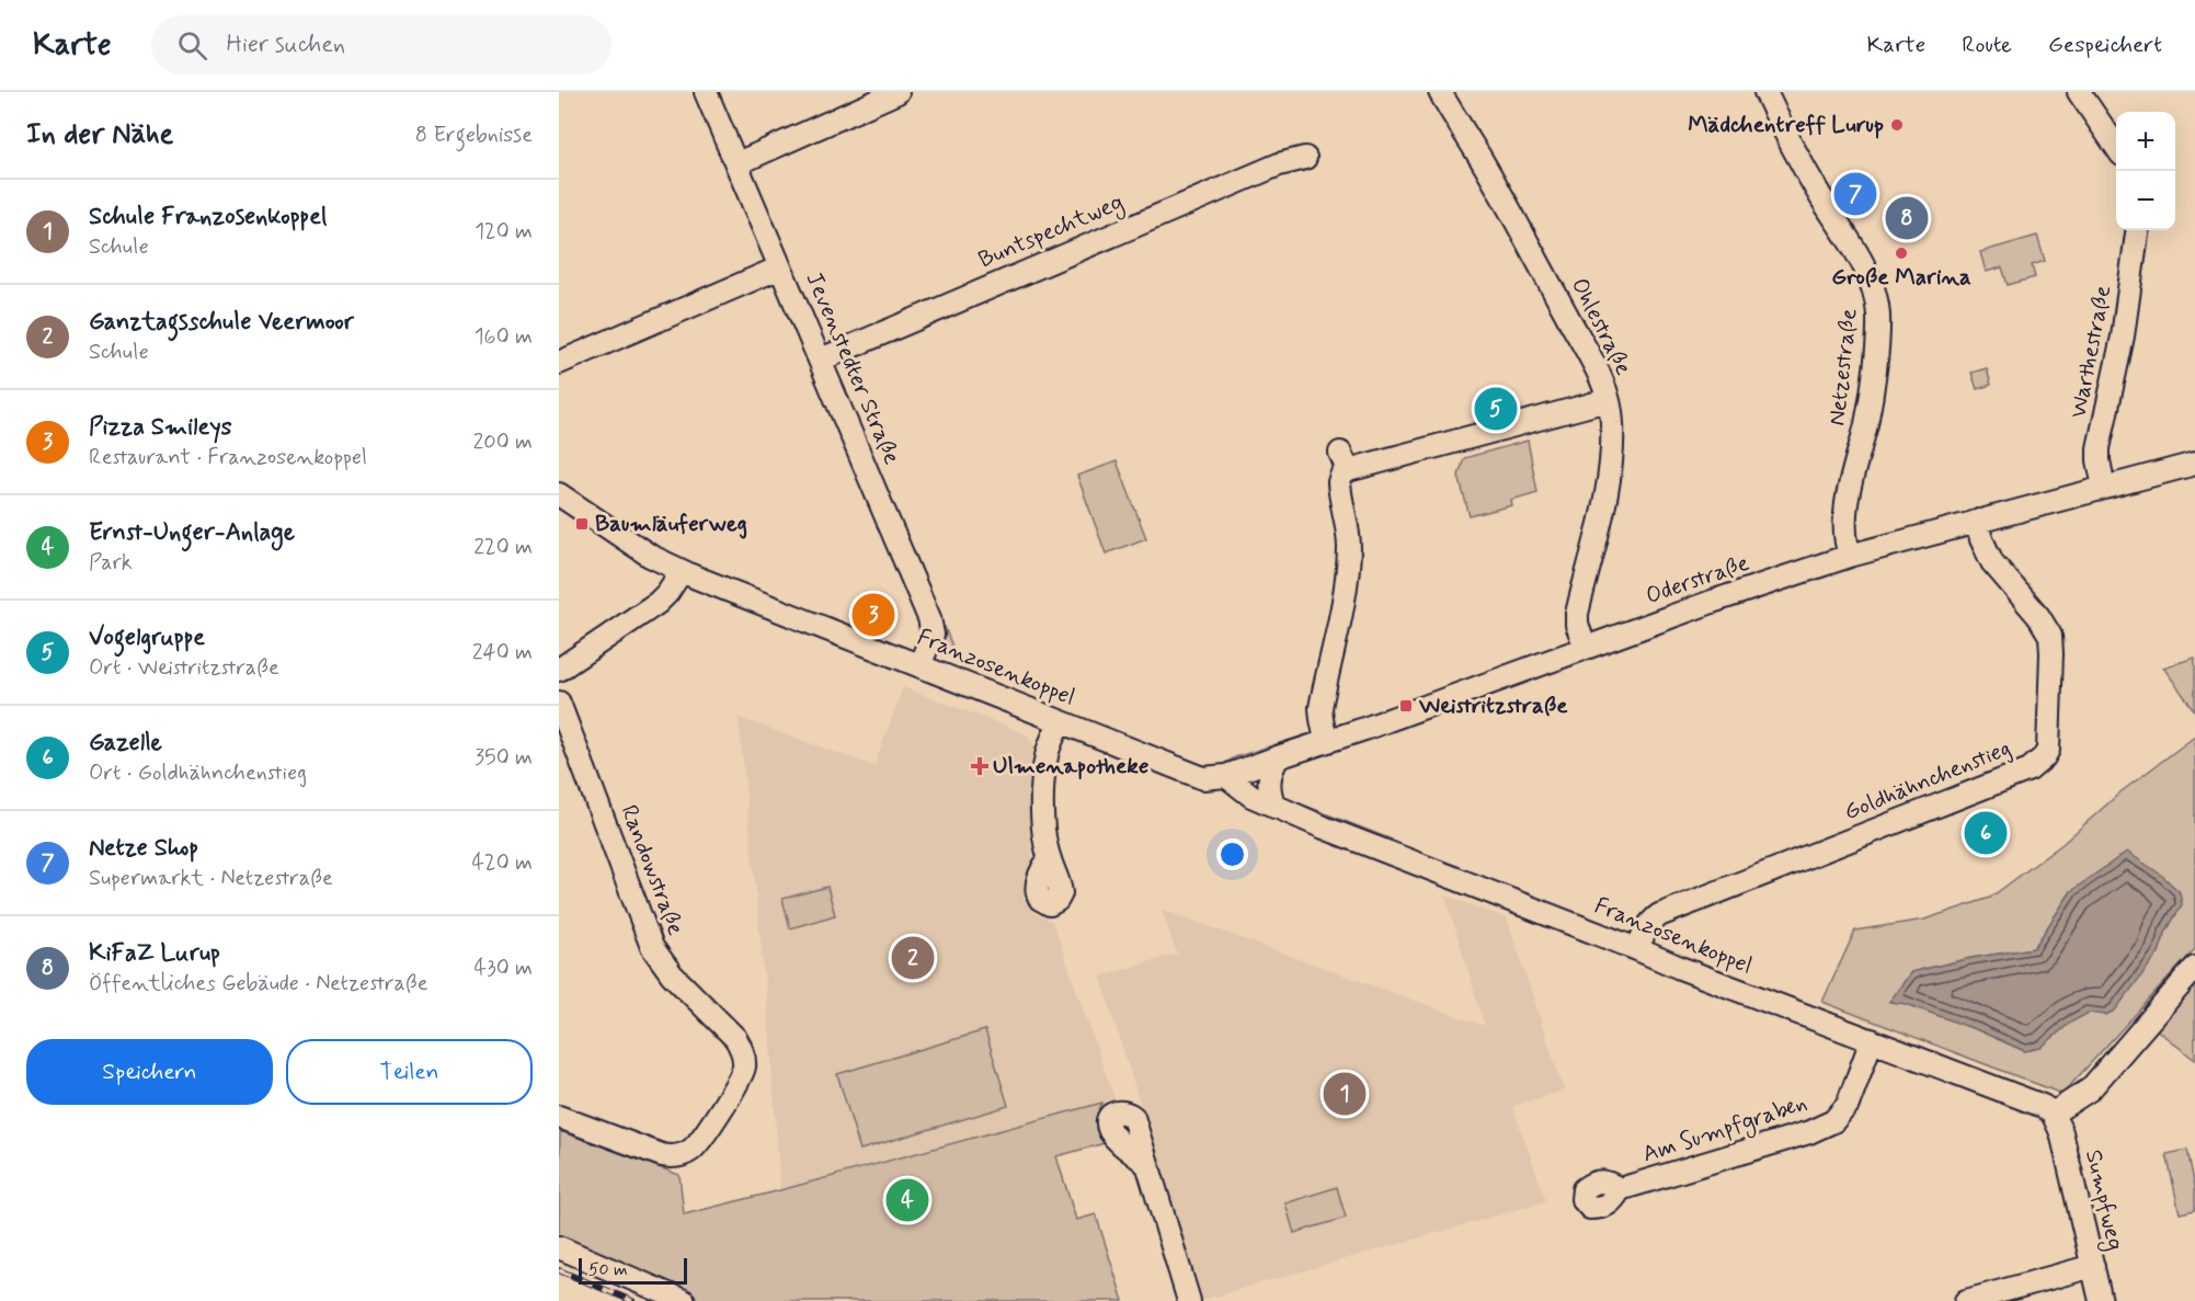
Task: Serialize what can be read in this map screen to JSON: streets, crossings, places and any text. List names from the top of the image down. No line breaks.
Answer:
{"streets":{"street":["Buntspechtweg","Ohlestraße","Warthestraße","Netzestraße","Jevenstedter Straße","Oderstraße","Franzosenkoppel","Goldhähnchenstieg","Randowstraße","Am Sumpfgraben","Sumpfweg"]},"crossings":[["Buntspechtweg","Jevenstedter Straße"],["Ohlestraße","Oderstraße"],["Warthestraße","Oderstraße"],["Netzestraße","Oderstraße"],["Jevenstedter Straße","Franzosenkoppel"],["Oderstraße","Franzosenkoppel"],["Oderstraße","Goldhähnchenstieg"],["Franzosenkoppel","Goldhähnchenstieg"],["Franzosenkoppel","Am Sumpfgraben"],["Franzosenkoppel","Sumpfweg"]],"places":{"other":["Mädchentreff Lurup","Große Marina"],"transit":["Baumläuferweg","Weistritzstraße"],"health":["Ulmenapotheke"]},"scale_bar":"50 m","page":{"header":"Karte","search":"Hier suchen","nav":["Karte","Route","Gespeichert"],"heading":["In der Nähe","8 Ergebnisse"],"map_buttons":["+","−"],"pins":["7","8","5","3","6","2","1","4"],"list":[{"mark":"1","name":"Schule Franzosenkoppel","note":"Schule","value":"120 m"},{"mark":"2","name":"Ganztagsschule Veermoor","note":"Schule","value":"160 m"},{"mark":"3","name":"Pizza Smileys","note":"Restaurant · Franzosenkoppel","value":"200 m"},{"mark":"4","name":"Ernst-Unger-Anlage","note":"Park","value":"220 m"},{"mark":"5","name":"Vogelgruppe","note":"Ort · Weistritzstraße","value":"240 m"},{"mark":"6","name":"Gazelle","note":"Ort · Goldhähnchenstieg","value":"350 m"},{"mark":"7","name":"Netze Shop","note":"Supermarkt · Netzestraße","value":"420 m"},{"mark":"8","name":"KiFaZ Lurup","note":"Öffentliches Gebäude · Netzestraße","value":"430 m"}],"buttons":["Speichern","Teilen"],"scale":"50 m"}}
